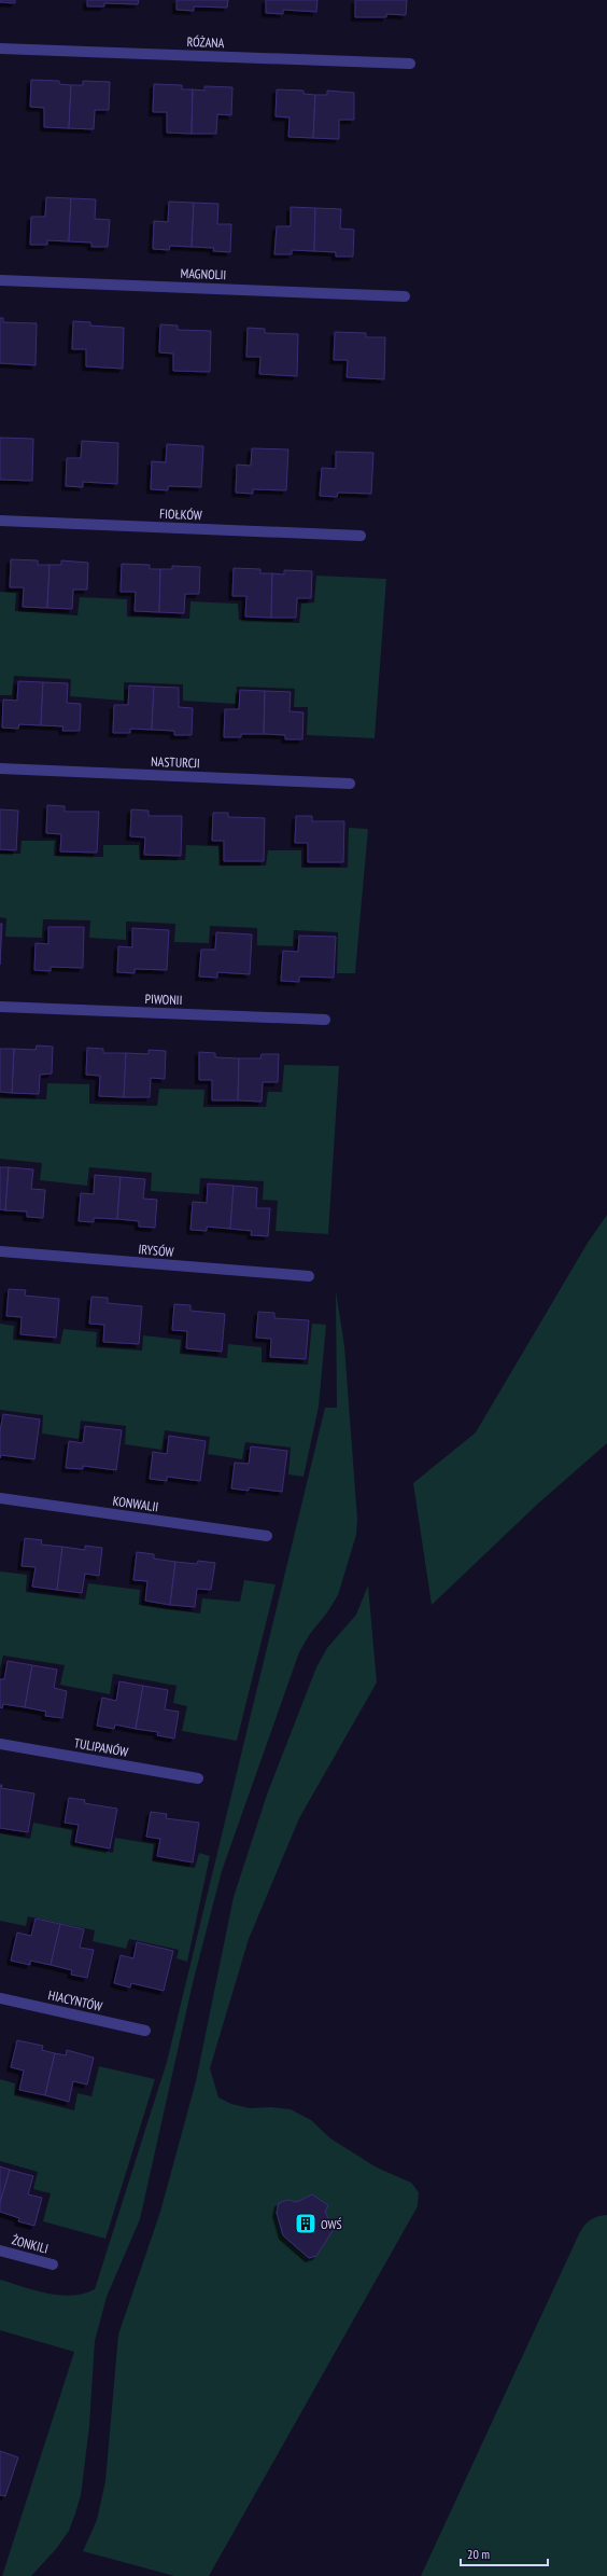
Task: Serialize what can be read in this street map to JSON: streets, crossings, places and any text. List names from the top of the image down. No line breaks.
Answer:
{"streets":{"street":["RÓŻANA","MAGNOLII","FIOŁKÓW","NASTURCJI","PIWONII","IRYSÓW","KONWALII","TULIPANÓW","HIACYNTÓW","ŻONKILI"]},"places":{"building":["OWŚ"]},"scale_bar":"20 m"}
